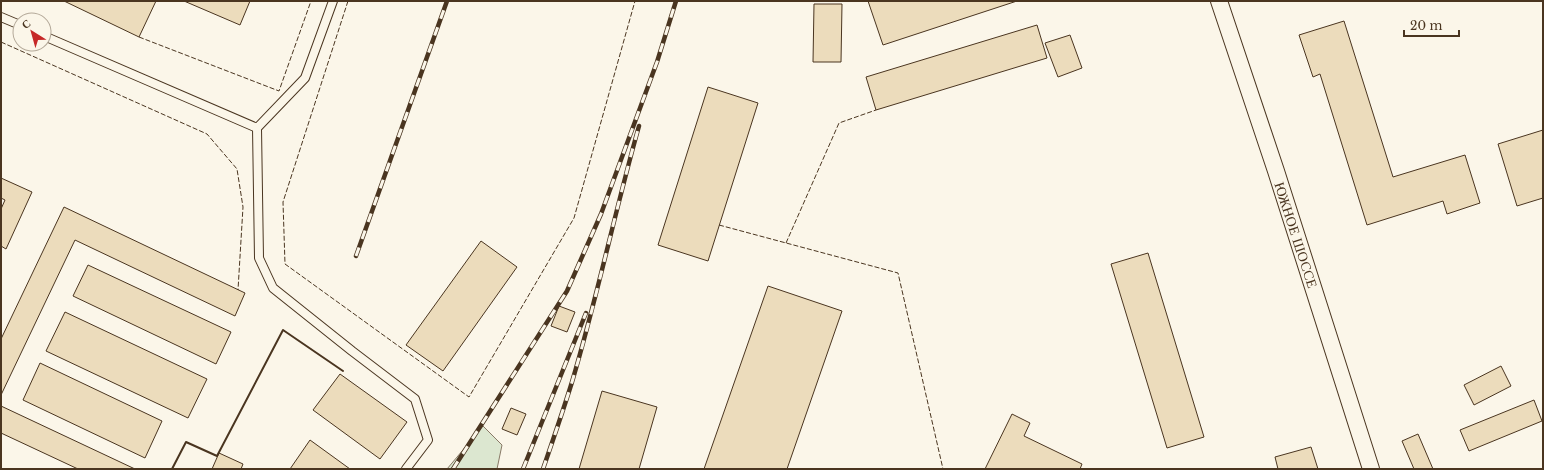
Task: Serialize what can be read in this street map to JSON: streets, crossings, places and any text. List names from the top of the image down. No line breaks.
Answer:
{"streets":{"street":["ЮЖНОЕ ШОССЕ"]},"scale_bar":"20 m","north":"top left"}
